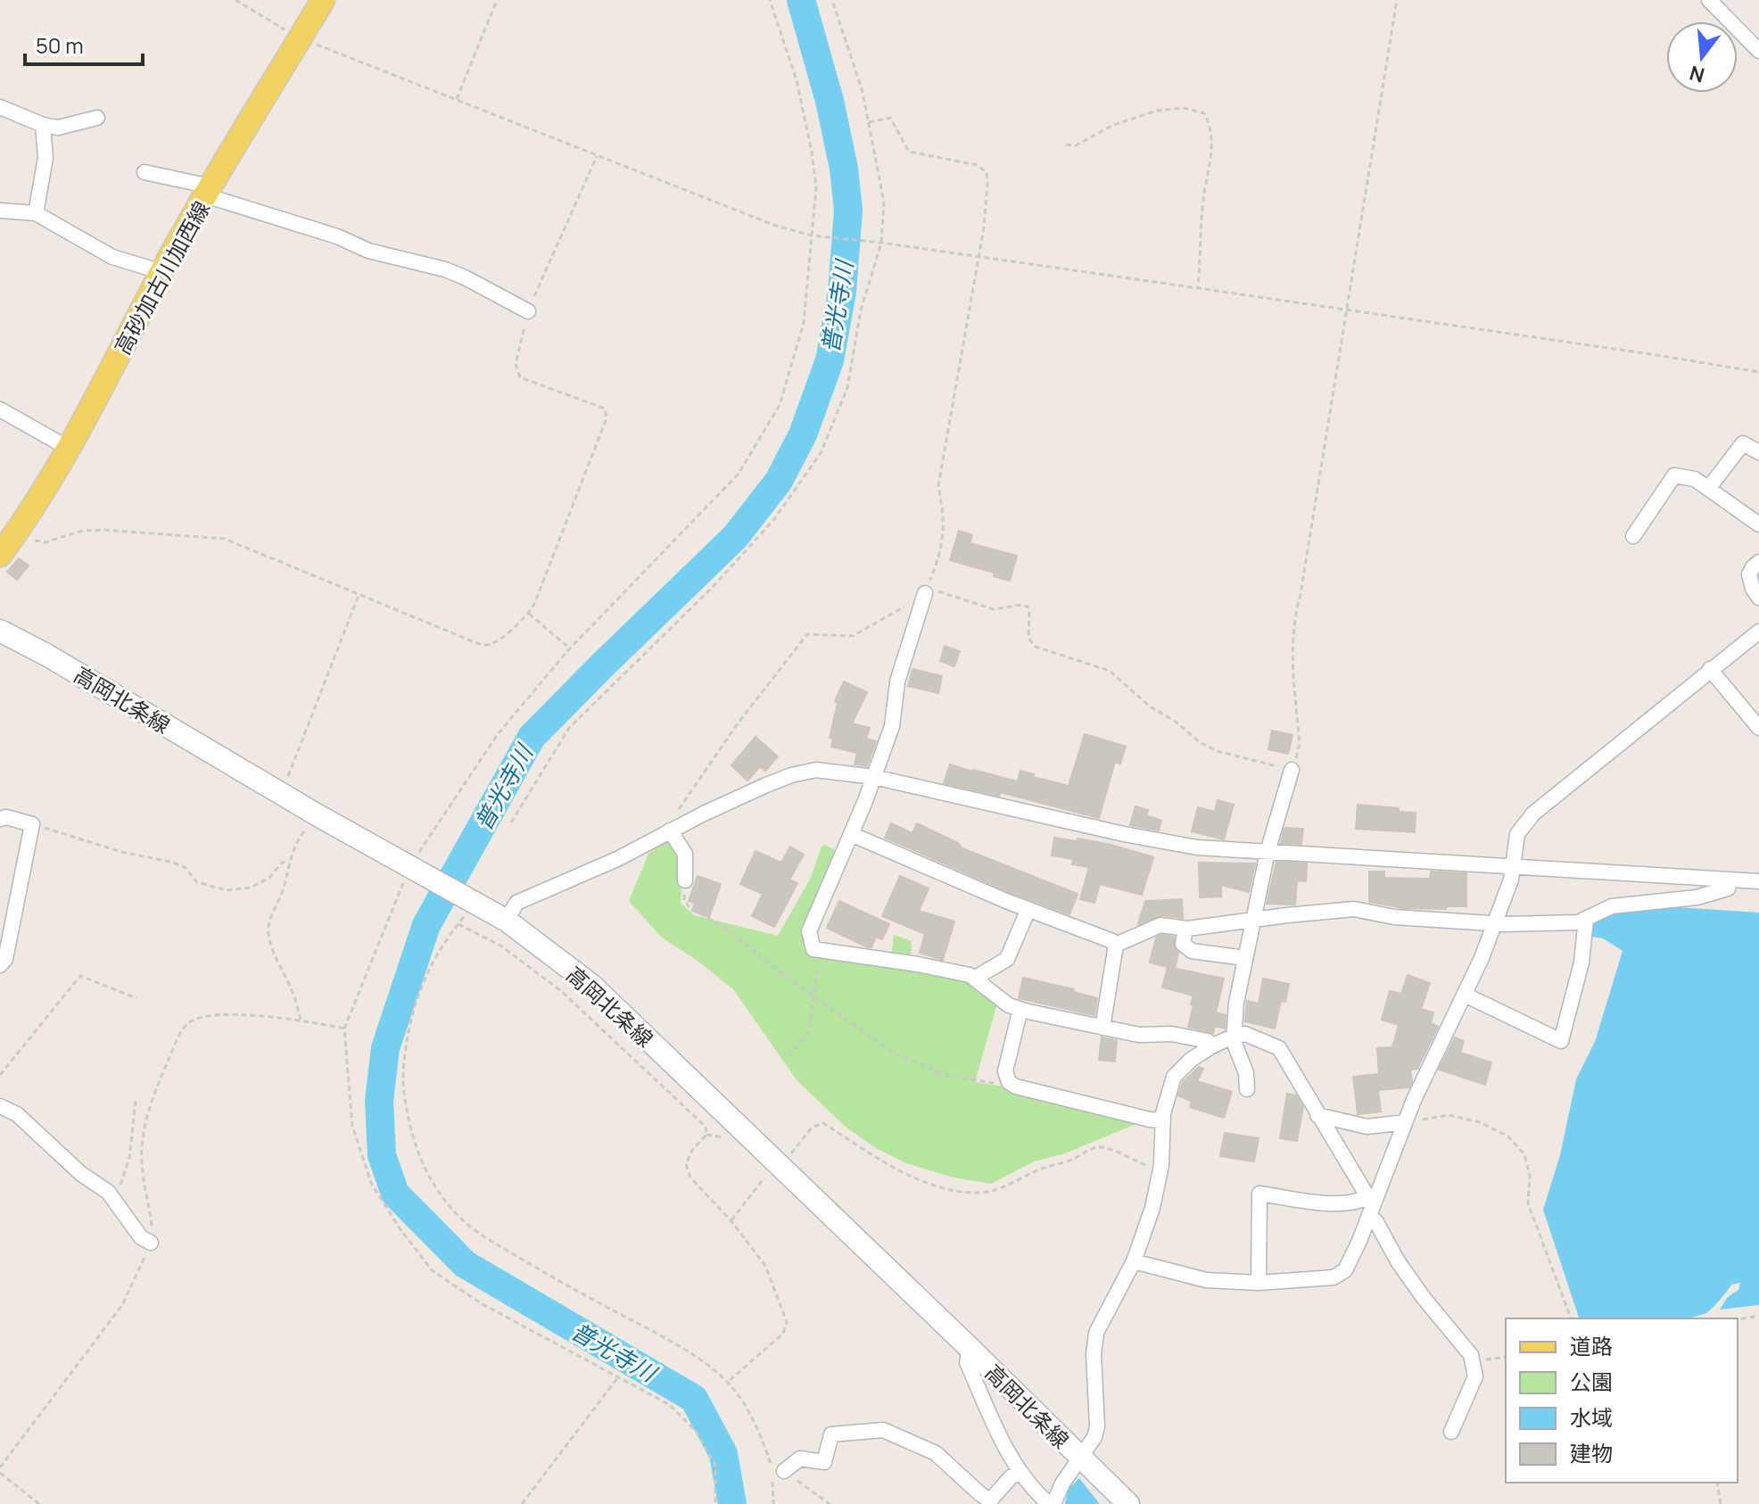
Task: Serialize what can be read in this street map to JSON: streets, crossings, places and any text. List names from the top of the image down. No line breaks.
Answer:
{"streets":{"main road":["高砂加古川加西線","高岡北条線"]},"water":["普光寺川"],"legend":["道路","公園","水域","建物"],"scale_bar":"50 m","north":"bottom"}
